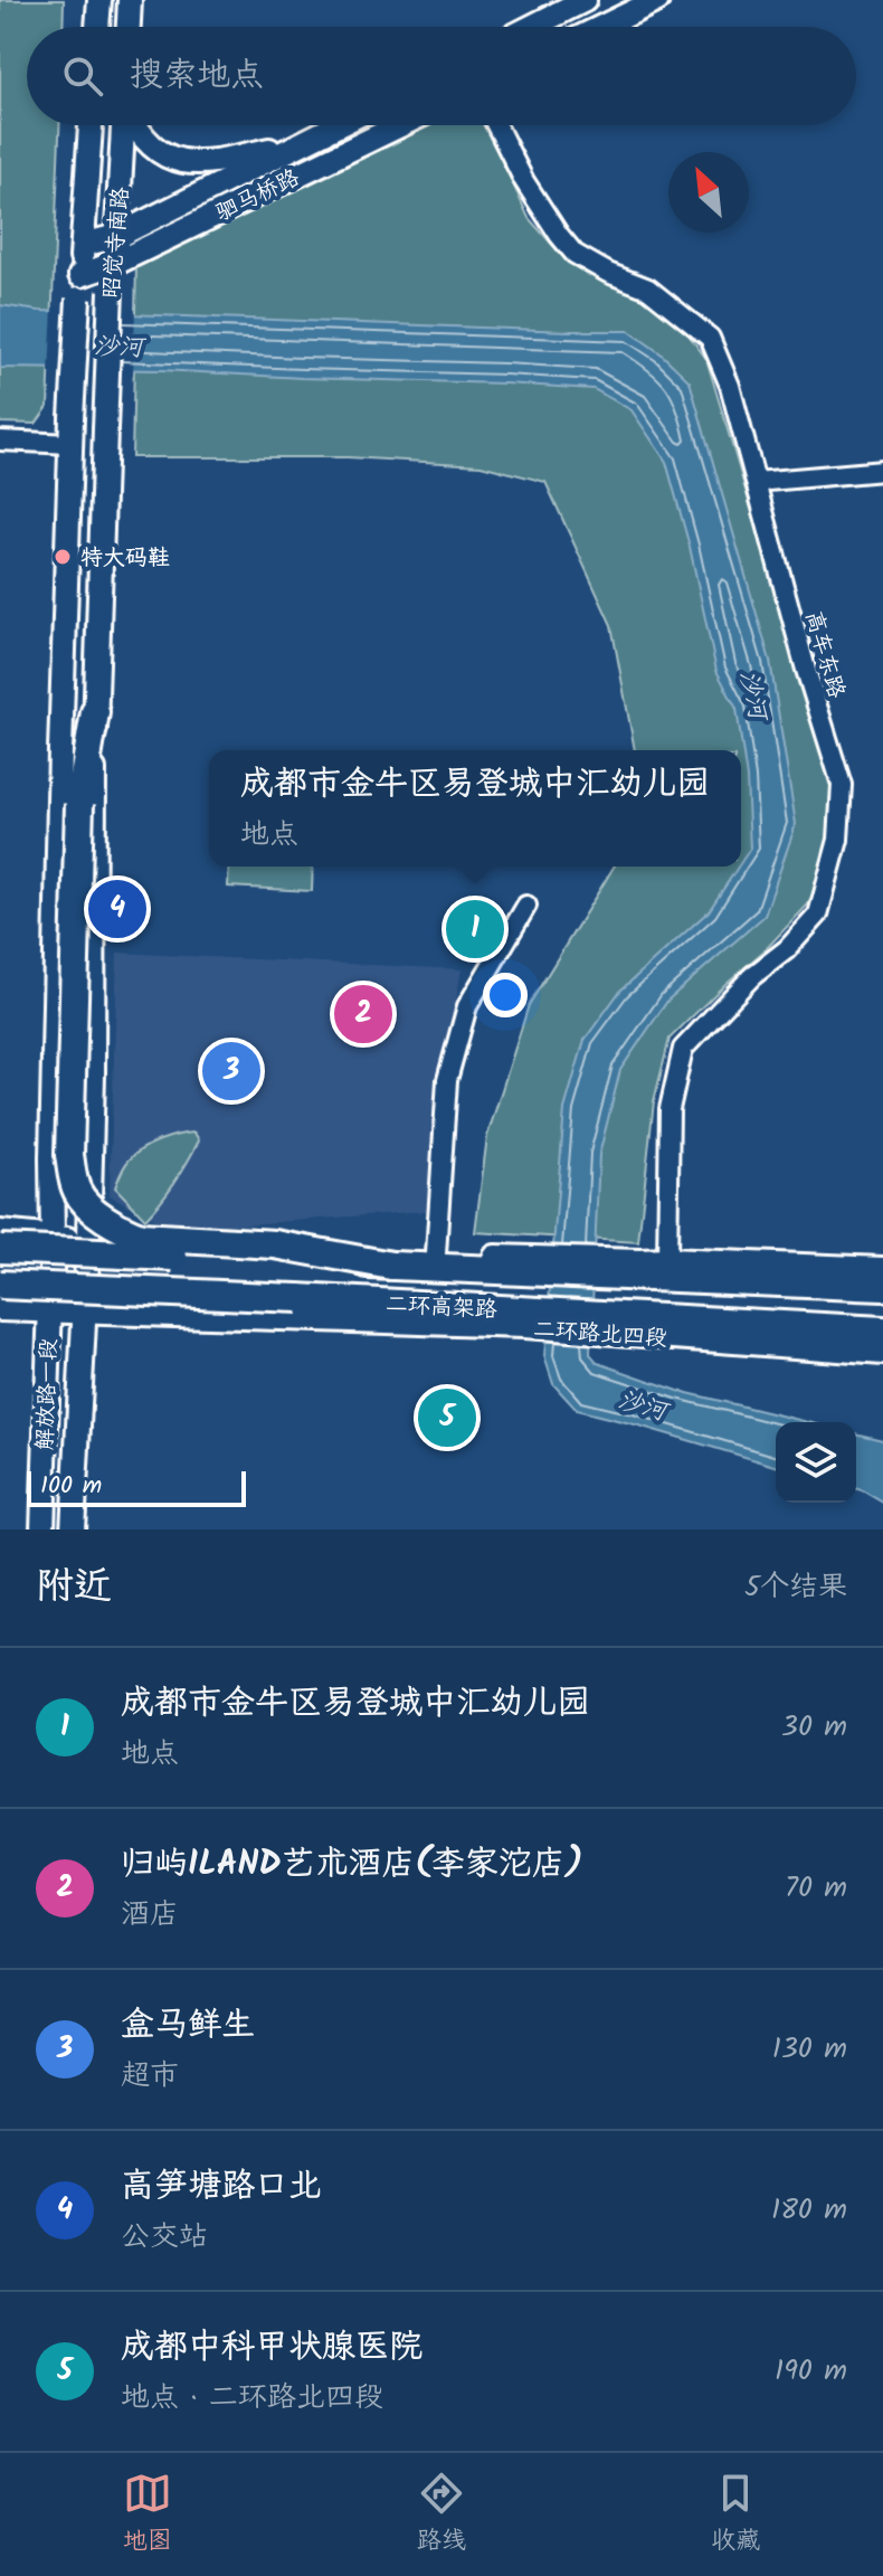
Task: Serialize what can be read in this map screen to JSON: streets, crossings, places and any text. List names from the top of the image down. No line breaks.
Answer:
{"streets":{"highway":["二环高架路"],"main road":["驷马桥路","昭觉寺南路","二环路北四段","解放路一段"],"street":["高车东路"]},"crossings":[["驷马桥路","昭觉寺南路"],["昭觉寺南路","解放路一段"],["二环路北四段","解放路一段"]],"water":["沙河"],"places":["特大码鞋"],"scale_bar":"100 m","north":"top left","page":{"search":"搜索地点","popup":["成都市金牛区易登城中汇幼儿园","地点"],"pins":["4","1","2","3","5"],"scale":"100 m","heading":["附近","5个结果"],"list":[{"mark":"1","name":"成都市金牛区易登城中汇幼儿园","note":"地点","value":"30 m"},{"mark":"2","name":"归屿ILAND艺术酒店(李家沱店)","note":"酒店","value":"70 m"},{"mark":"3","name":"盒马鲜生","note":"超市","value":"130 m"},{"mark":"4","name":"高笋塘路口北","note":"公交站","value":"180 m"},{"mark":"5","name":"成都中科甲状腺医院","note":"地点 · 二环路北四段","value":"190 m"}],"nav":["地图","路线","收藏"]}}
